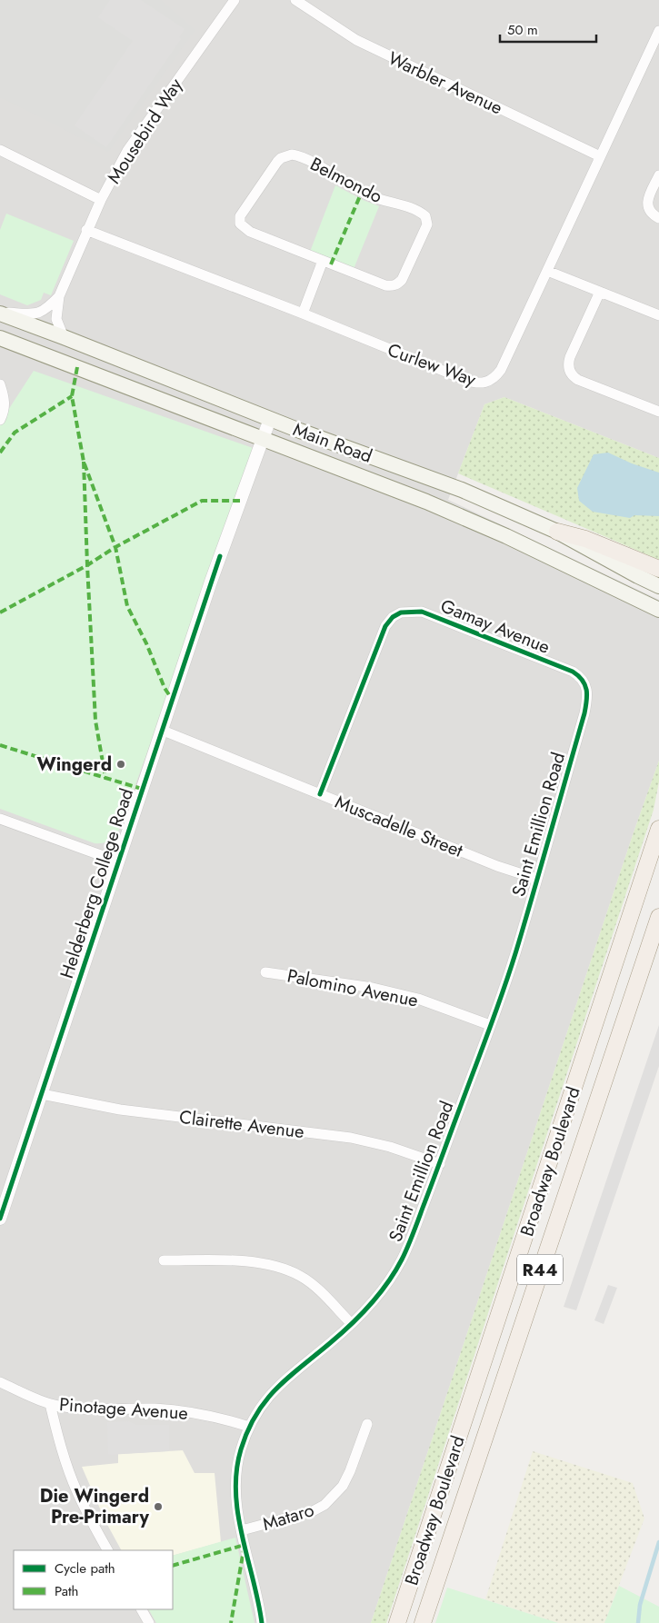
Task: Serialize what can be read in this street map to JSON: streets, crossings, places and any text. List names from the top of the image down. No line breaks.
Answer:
{"streets":{"main road":["Main Road","Broadway Boulevard","R44"],"street":["Warbler Avenue","Mousebird Way","Belmondo","Curlew Way","Gamay Avenue","Saint Emillion Road","Muscadelle Street","Helderberg College Road","Palomino Avenue","Clairette Avenue","Pinotage Avenue","Mataro"]},"crossings":[["Warbler Avenue","Curlew Way"],["Mousebird Way","Curlew Way"],["Mousebird Way","Main Road"],["Main Road","Helderberg College Road"],["Gamay Avenue","Saint Emillion Road"],["Gamay Avenue","Muscadelle Street"],["Saint Emillion Road","Muscadelle Street"],["Saint Emillion Road","Palomino Avenue"],["Saint Emillion Road","Clairette Avenue"],["Saint Emillion Road","Pinotage Avenue"],["Saint Emillion Road","Mataro"],["Muscadelle Street","Helderberg College Road"],["Helderberg College Road","Clairette Avenue"]],"places":["Wingerd","Die Wingerd Pre-Primary"],"legend":["Cycle path","Path"],"scale_bar":"50 m"}
